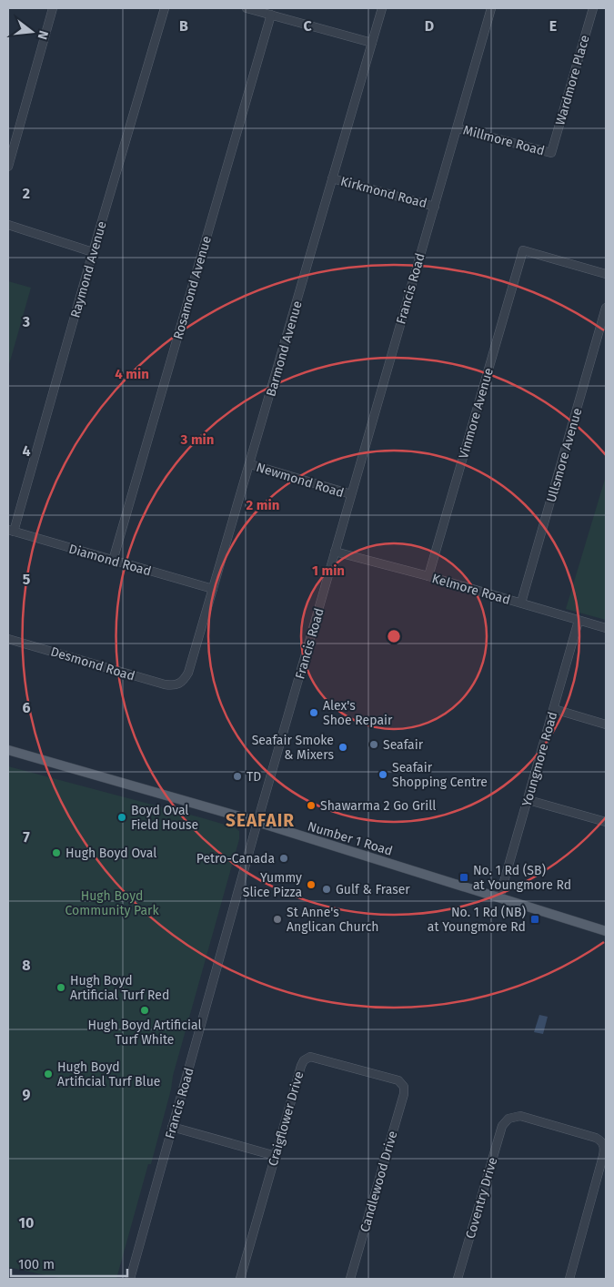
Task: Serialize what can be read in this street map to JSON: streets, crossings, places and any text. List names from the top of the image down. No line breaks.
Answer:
{"streets":{"main road":["Number 1 Road"],"street":["Wardmore Place","Millmore Road","Kirkmond Road","Raymond Avenue","Rosamond Avenue","Francis Road","Barmond Avenue","Vinmore Avenue","Ullsmore Avenue","Newmond Road","Diamond Road","Kelmore Road","Desmond Road","Youngmore Road","Craigflower Drive","Candlewood Drive","Coventry Drive"]},"crossings":[["Wardmore Place","Millmore Road"],["Millmore Road","Francis Road"],["Kirkmond Road","Francis Road"],["Kirkmond Road","Barmond Avenue"],["Raymond Avenue","Diamond Road"],["Rosamond Avenue","Diamond Road"],["Francis Road","Newmond Road"],["Francis Road","Kelmore Road"],["Francis Road","Number 1 Road"],["Barmond Avenue","Newmond Road"],["Barmond Avenue","Diamond Road"],["Barmond Avenue","Desmond Road"],["Vinmore Avenue","Kelmore Road"],["Ullsmore Avenue","Kelmore Road"],["Kelmore Road","Youngmore Road"],["Youngmore Road","Number 1 Road"],["Craigflower Drive","Candlewood Drive"]],"districts":["SEAFAIR"],"parks":["Hugh Boyd Community Park"],"places":{"other":["Alex's Shoe Repair","Seafair","Seafair Smoke & Mixers","Seafair Shopping Centre","TD","Shawarma 2 Go Grill","Boyd Oval Field House","Hugh Boyd Oval","Petro-Canada","Yummy Slice Pizza","Gulf & Fraser","St Anne's Anglican Church","Hugh Boyd Artificial Turf Red","Hugh Boyd Artificial Turf White","Hugh Boyd Artificial Turf Blue"],"transit":["No. 1 Rd (SB) at Youngmore Rd","No. 1 Rd (NB) at Youngmore Rd"]},"scale_bar":"100 m","north":"right","grid":{"columns":["B","C","D","E"],"rows":["2","3","4","5","6","7","8","9","10"]},"rings":["4 min","3 min","2 min","1 min"]}
